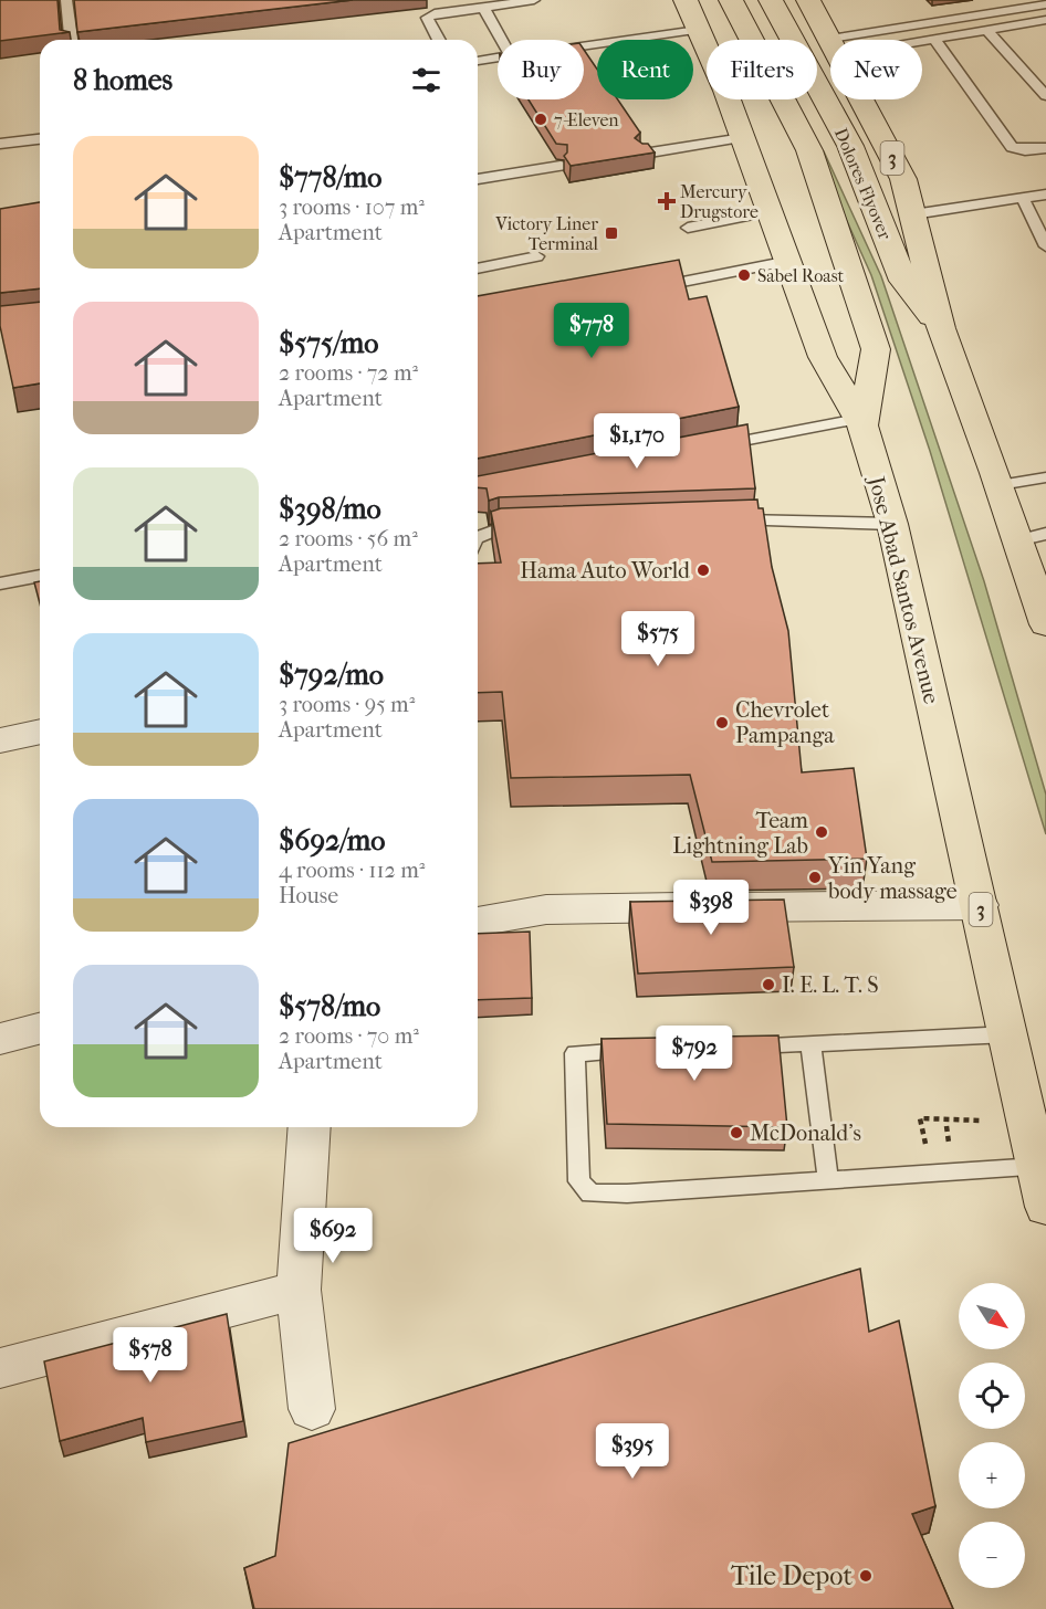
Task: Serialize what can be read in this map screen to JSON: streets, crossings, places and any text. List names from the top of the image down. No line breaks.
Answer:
{"streets":{"highway":["3","Dolores Flyover","Jose Abad Santos Avenue"]},"crossings":[["3","Dolores Flyover"],["Dolores Flyover","Jose Abad Santos Avenue"]],"places":{"other":["7-Eleven","Sabel Roast","Hama Auto World","Chevrolet Pampanga","Team Lightning Lab","Yin Yang body massage","I. E. L. T. S","McDonald's","Tile Depot"],"health":["Mercury Drugstore"],"transit":["Victory Liner Terminal"]},"north":"bottom right","page":{"chip":["Buy","Rent","Filters","New"],"heading":"8 homes","list":[{"name":"$778/mo","note":"3 rooms · 107 m² · Apartment"},{"name":"$575/mo","note":"2 rooms · 72 m² · Apartment"},{"name":"$398/mo","note":"2 rooms · 56 m² · Apartment"},{"name":"$792/mo","note":"3 rooms · 95 m² · Apartment"},{"name":"$692/mo","note":"4 rooms · 112 m² · House"},{"name":"$578/mo","note":"2 rooms · 70 m² · Apartment"}],"price":["$778","$1,170","$575","$398","$792","$692","$578","$395"],"map_buttons":["+","−"]}}
